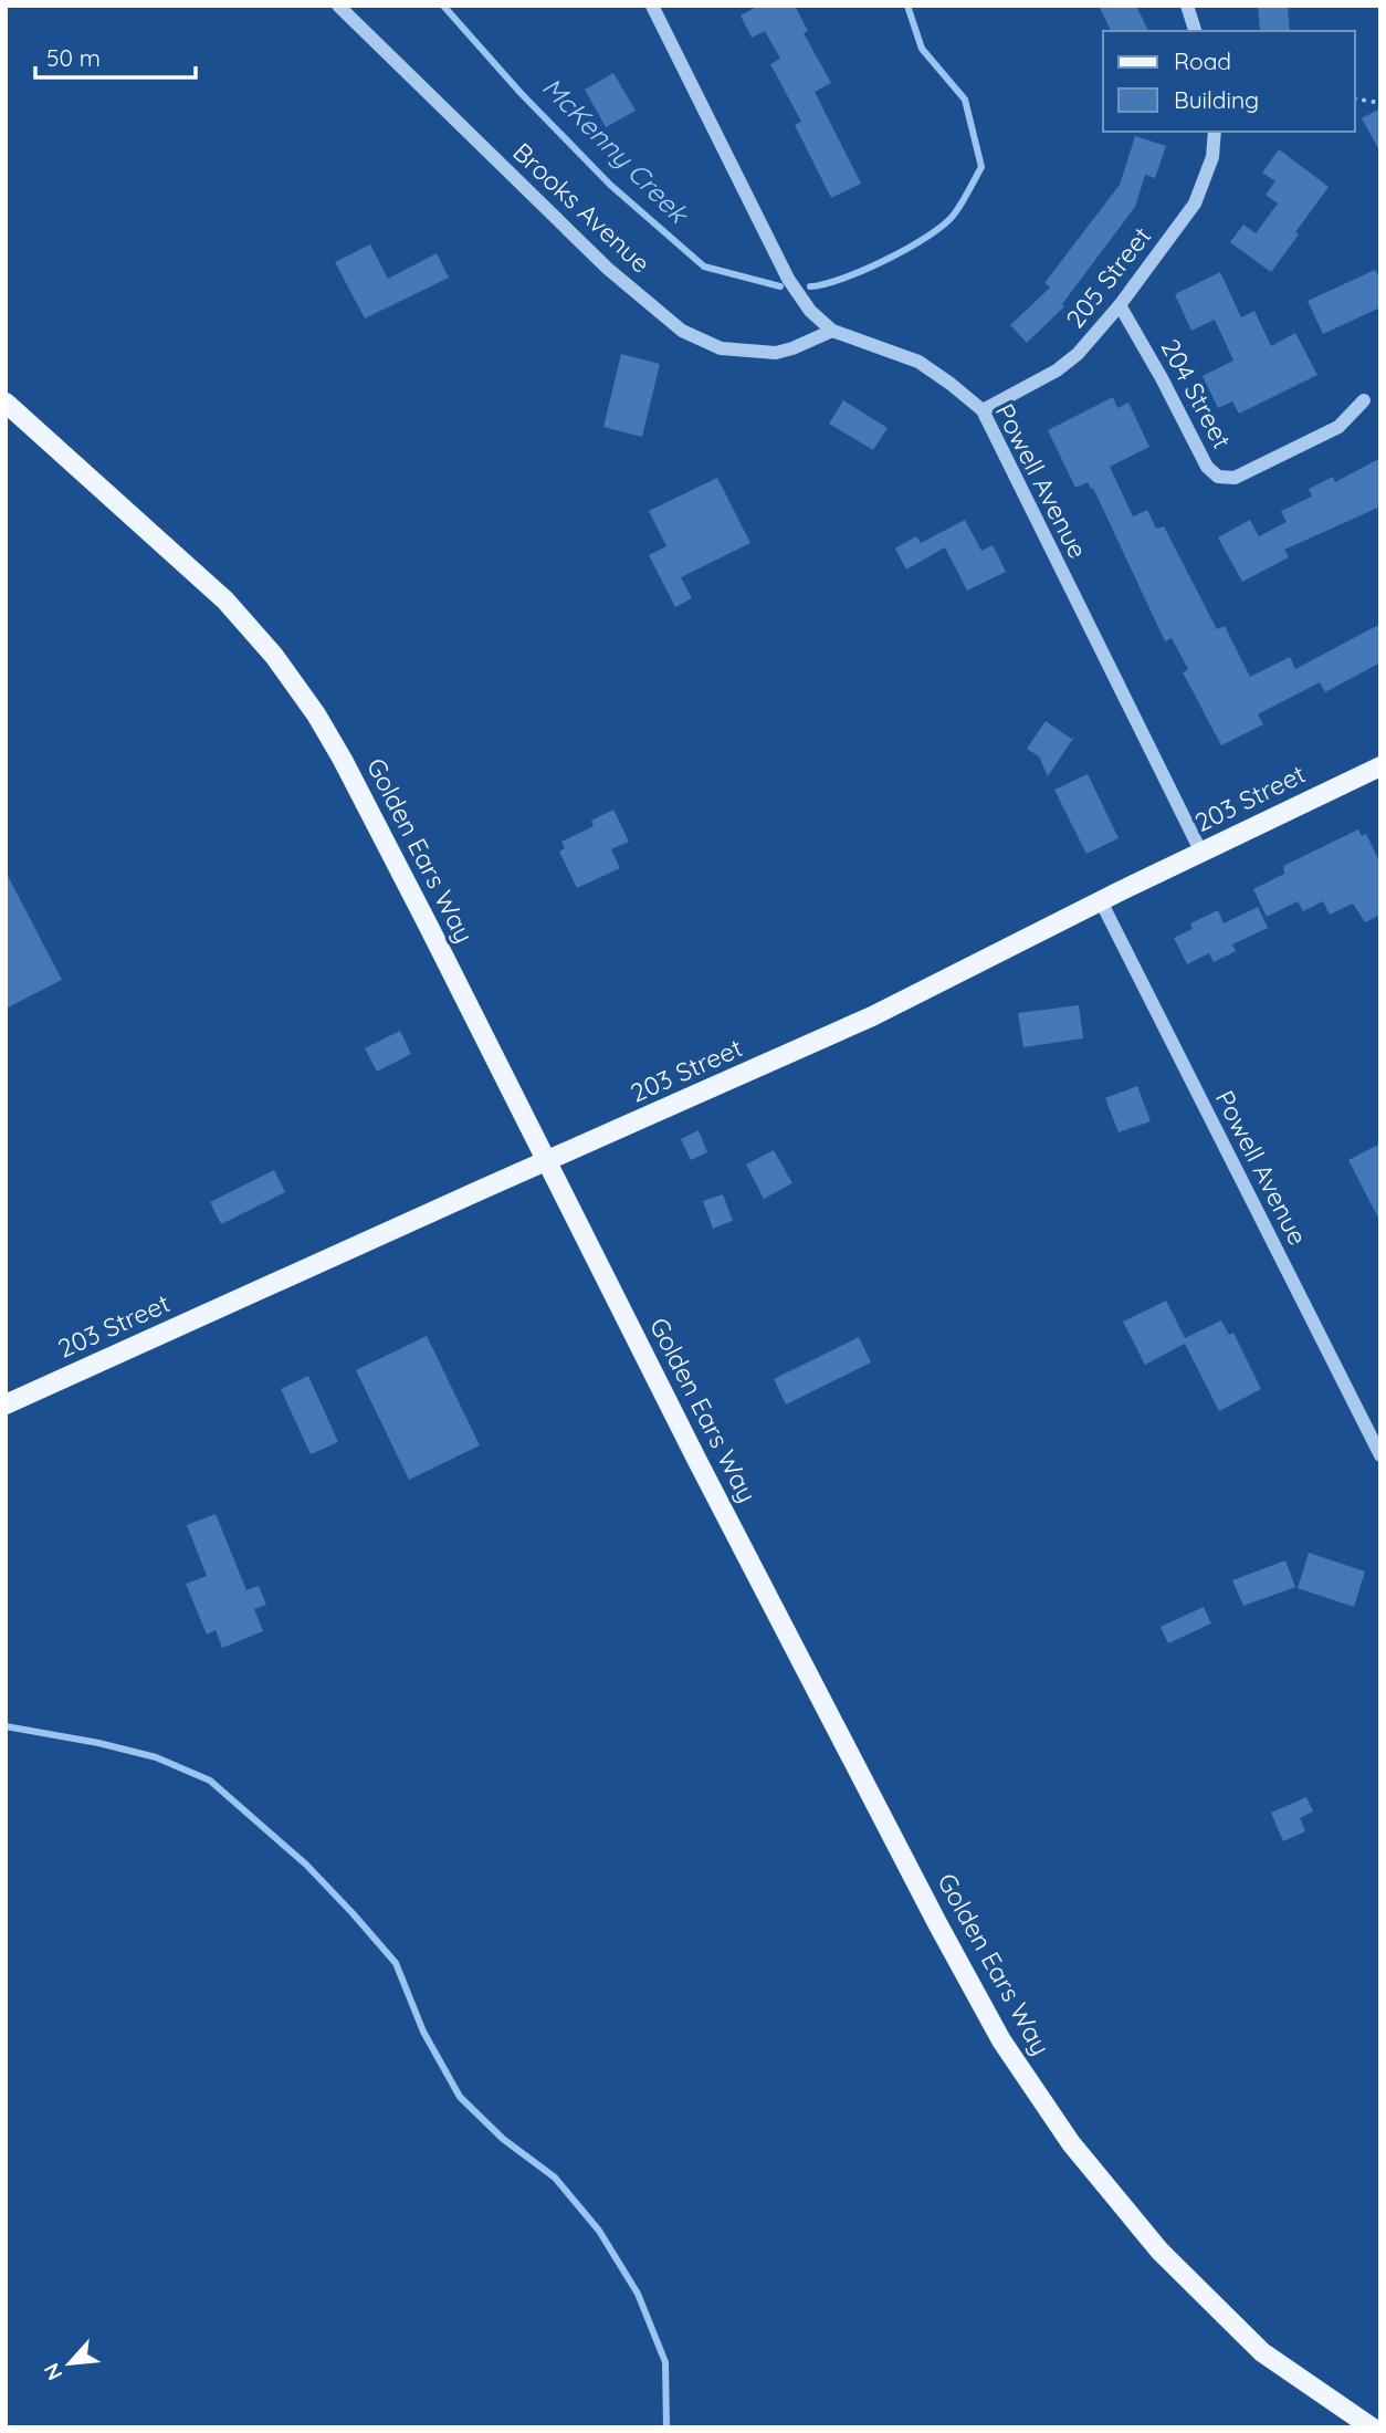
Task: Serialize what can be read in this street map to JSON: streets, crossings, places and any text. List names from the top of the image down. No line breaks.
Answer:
{"streets":{"main road":["203 Street","Golden Ears Way"],"street":["Brooks Avenue","205 Street","204 Street","Powell Avenue"]},"crossings":[["Brooks Avenue","Powell Avenue"],["205 Street","204 Street"],["205 Street","Powell Avenue"],["Powell Avenue","203 Street"],["203 Street","Golden Ears Way"]],"water":["McKenny Creek"],"legend":["Road","Building"],"scale_bar":"50 m","north":"bottom left"}
